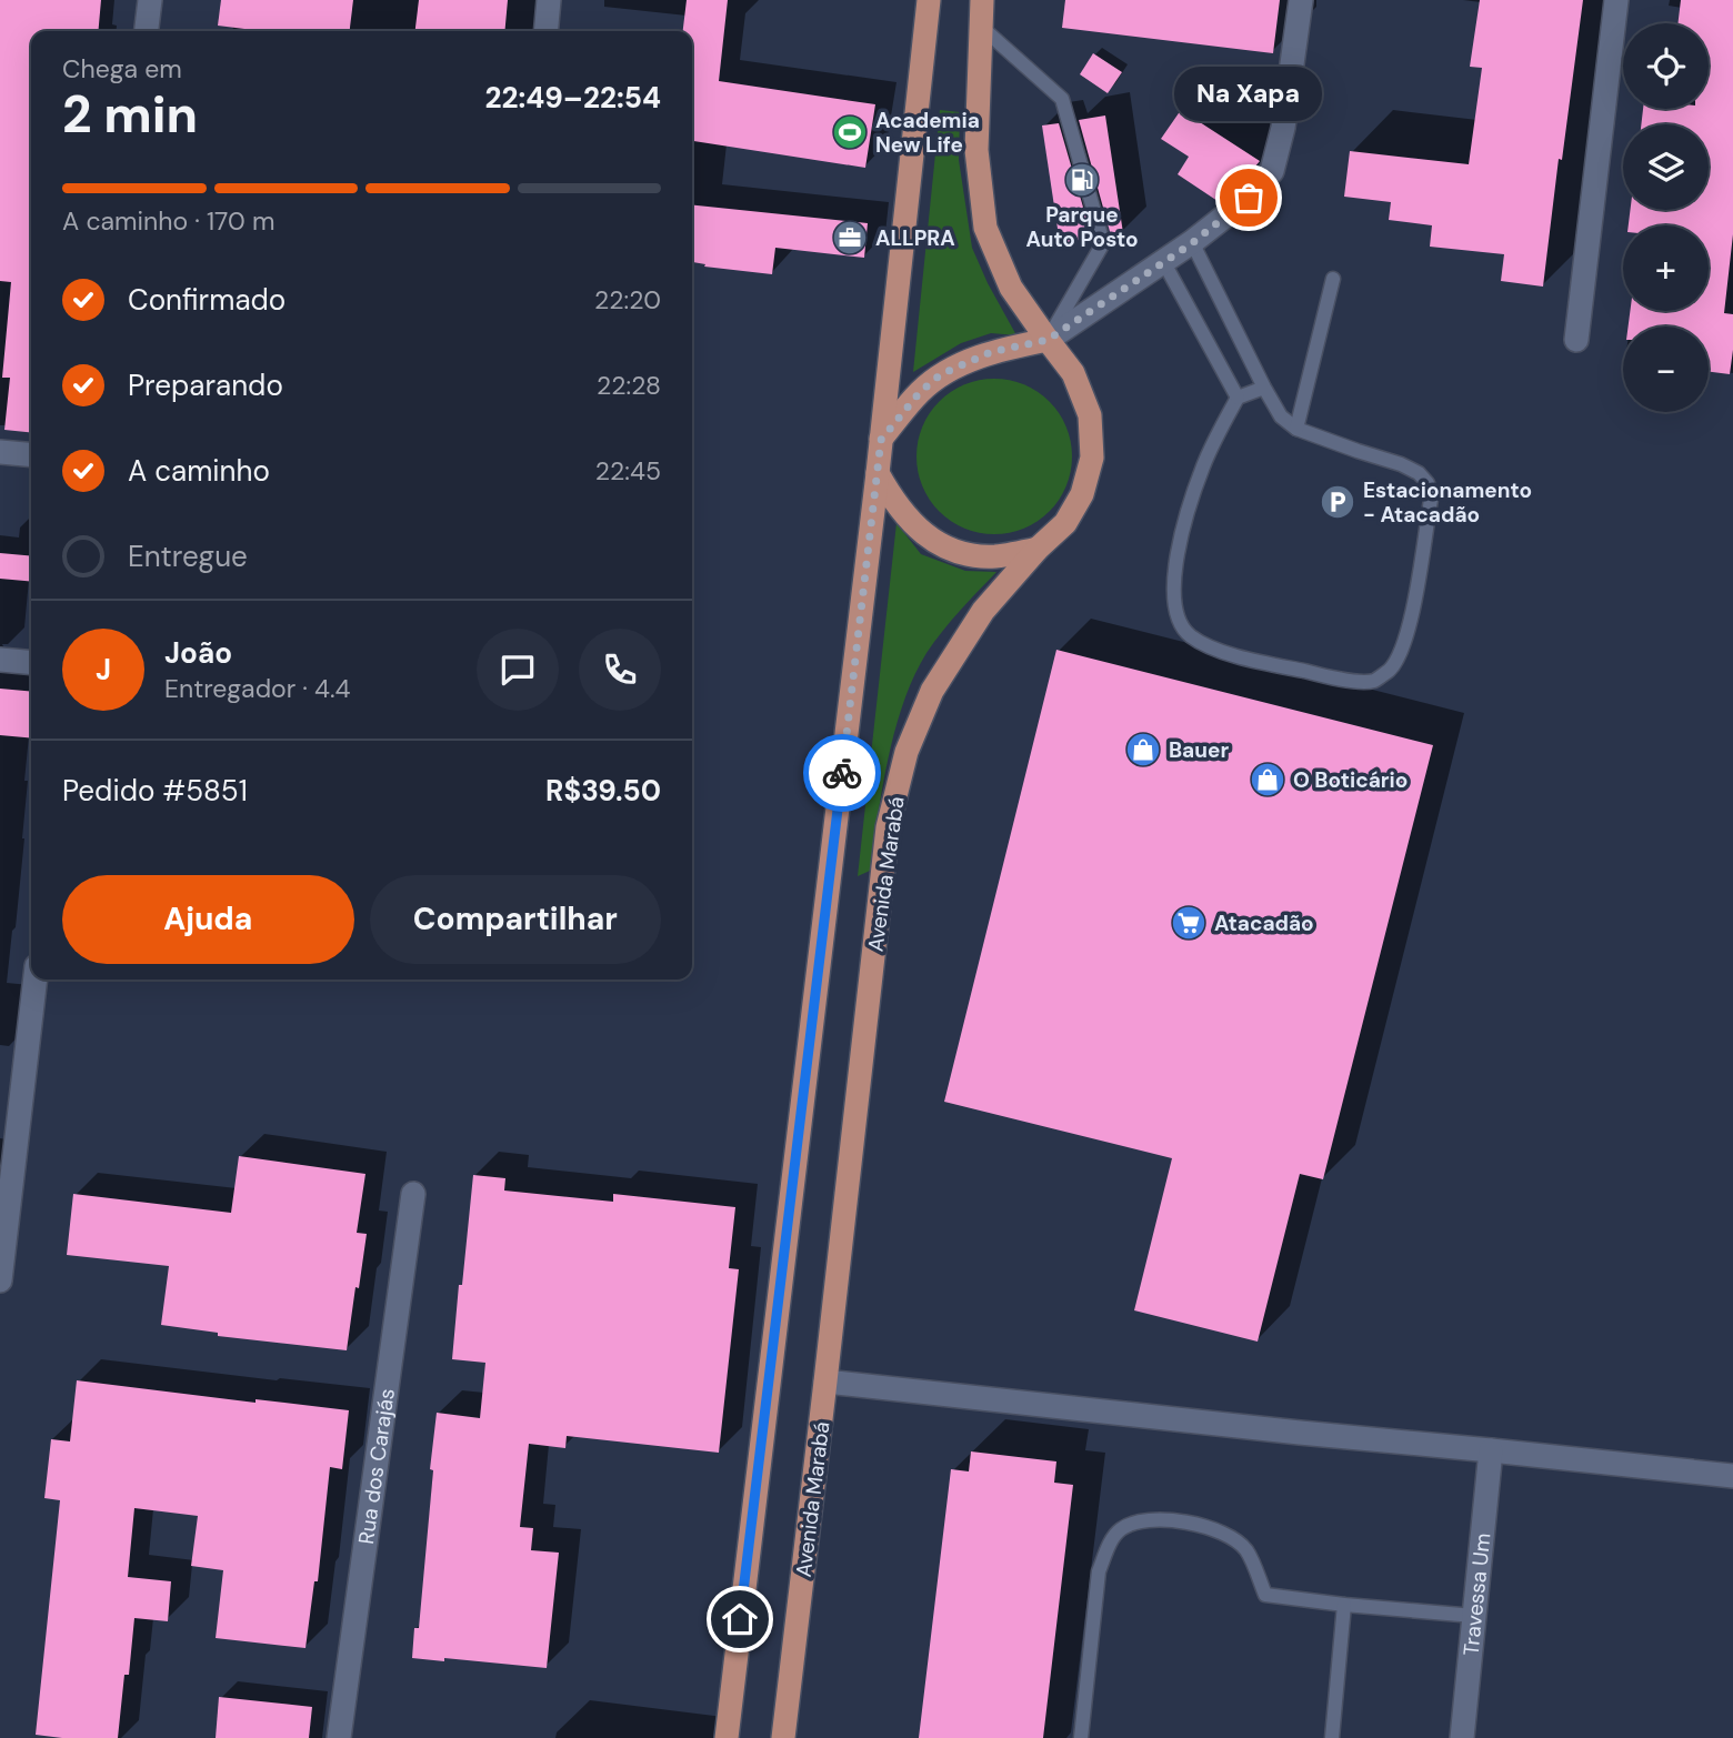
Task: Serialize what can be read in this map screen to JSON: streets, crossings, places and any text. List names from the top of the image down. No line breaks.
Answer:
{"streets":{"main road":["Avenida Marabá"],"street":["Rua dos Carajás","Travessa Um"]},"places":{"sports":["Academia New Life"],"fuel station":["Parque Auto Posto"],"other":["Na Xapa"],"office":["ALLPRA"],"parking":["Estacionamento - Atacadão"],"shop":["Bauer","O Boticário"],"supermarket":["Atacadão"]},"page":{"map_buttons":["+","−"],"heading":["2 min","Chega em","22:49–22:54"],"panel":["João","Entregador · 4.4","Pedido #5851","R$39.50"],"bubble":"Na Xapa","bar":"A caminho · 170 m","list":[["Confirmado","22:20"],["Preparando","22:28"],["A caminho","22:45"],"Entregue"],"round":"J","buttons":["Ajuda","Compartilhar"]}}
